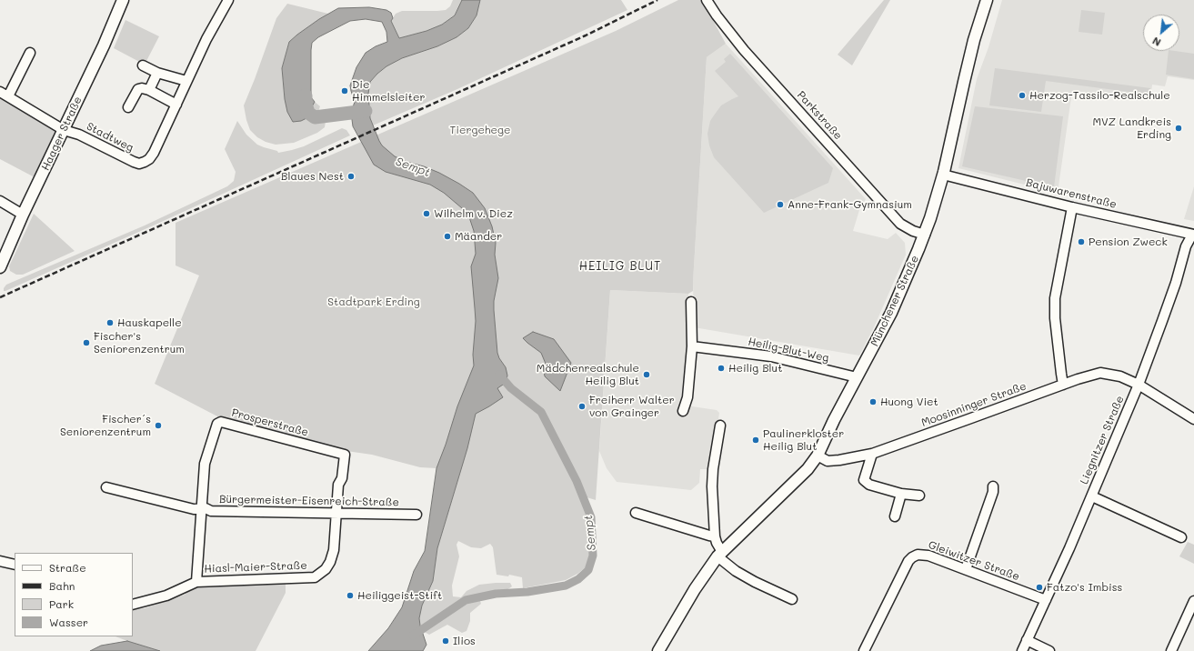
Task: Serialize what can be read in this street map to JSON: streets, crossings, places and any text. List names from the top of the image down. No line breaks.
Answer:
{"streets":{"street":["Parkstraße","Haager Straße","Stadtweg","Bajuwarenstraße","Münchener Straße","Heilig-Blut-Weg","Moosinninger Straße","Prosperstraße","Liegnitzer Straße","Bürgermeister-Eisenreich-Straße","Gleiwitzer Straße","Hiasl-Maier-Straße"]},"crossings":[["Parkstraße","Münchener Straße"],["Haager Straße","Stadtweg"],["Bajuwarenstraße","Münchener Straße"],["Bajuwarenstraße","Liegnitzer Straße"],["Münchener Straße","Heilig-Blut-Weg"],["Münchener Straße","Moosinninger Straße"],["Moosinninger Straße","Liegnitzer Straße"],["Prosperstraße","Bürgermeister-Eisenreich-Straße"],["Prosperstraße","Hiasl-Maier-Straße"],["Liegnitzer Straße","Gleiwitzer Straße"],["Bürgermeister-Eisenreich-Straße","Hiasl-Maier-Straße"]],"districts":["HEILIG BLUT"],"water":["Sempt"],"parks":["Tiergehege","Stadtpark Erding"],"places":["Die Himmelsleiter","Herzog-Tassilo-Realschule","MVZ Landkreis Erding","Blaues Nest","Anne-Frank-Gymnasium","Wilhelm v. Diez","Mäander","Pension Zweck","Hauskapelle","Fischer's Seniorenzentrum","Heilig Blut","Mädchenrealschule Heilig Blut","Huong Viet","Freiherr Walter von Grainger","Fischer´s Seniorenzentrum","Paulinerkloster Heilig Blut","Fatzo's Imbiss","Heiliggeist-Stift","Ilios"],"legend":["Straße","Bahn","Park","Wasser"],"north":"bottom left"}
